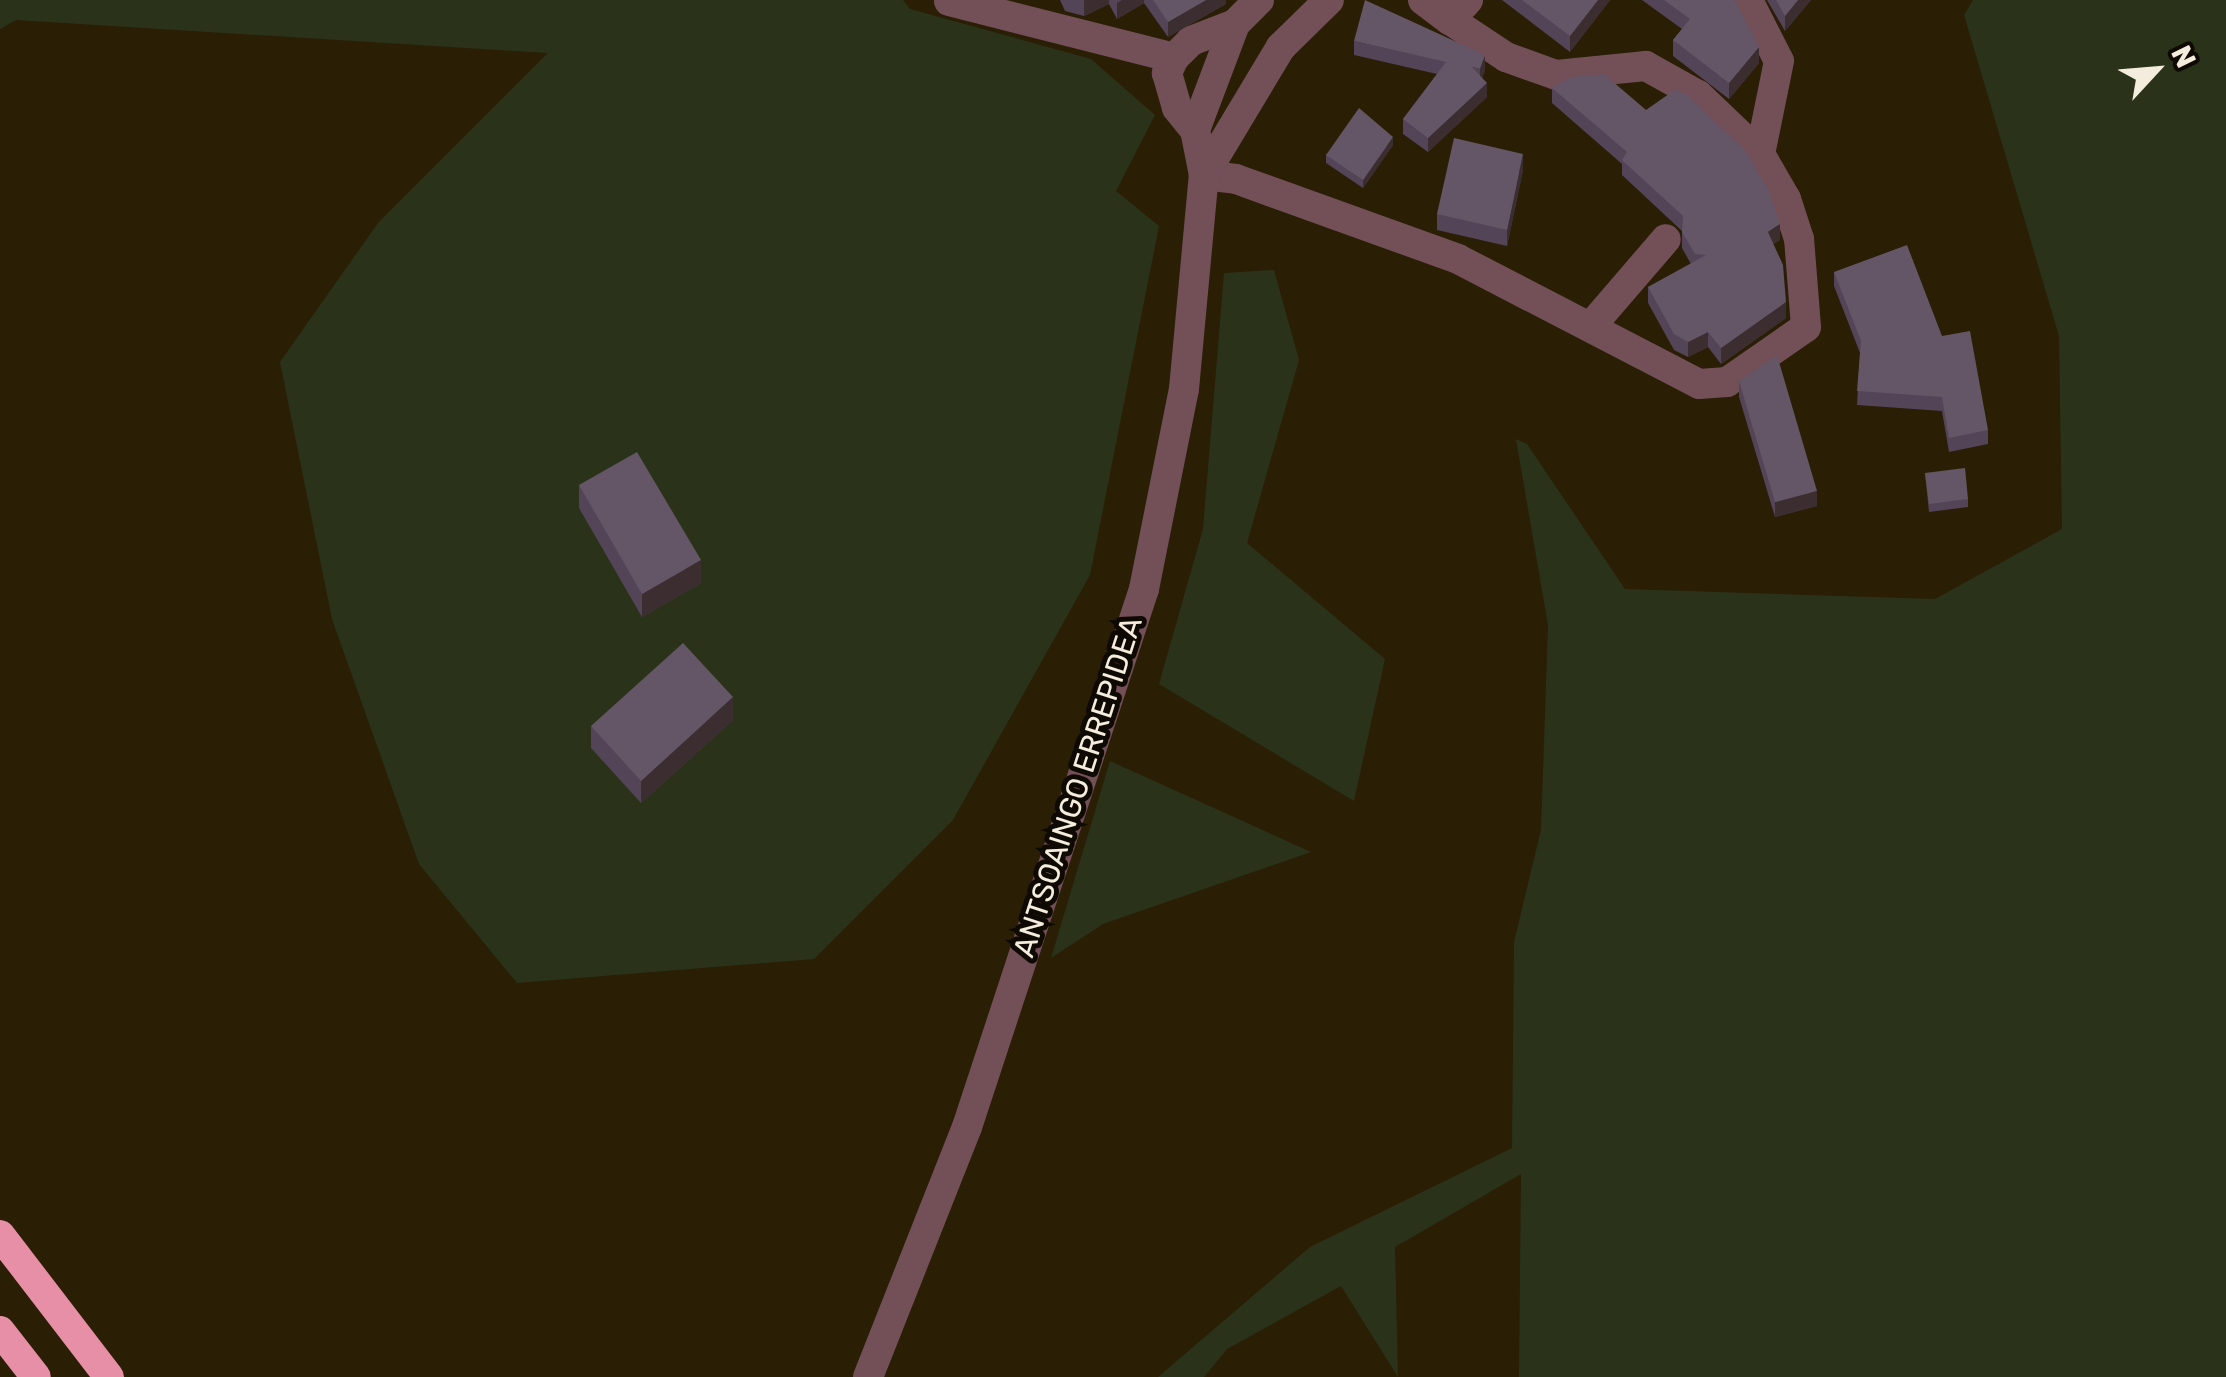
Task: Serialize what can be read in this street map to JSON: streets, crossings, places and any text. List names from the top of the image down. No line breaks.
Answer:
{"streets":{"street":["ANTSOAINGO ERREPIDEA"]},"north":"top right"}
